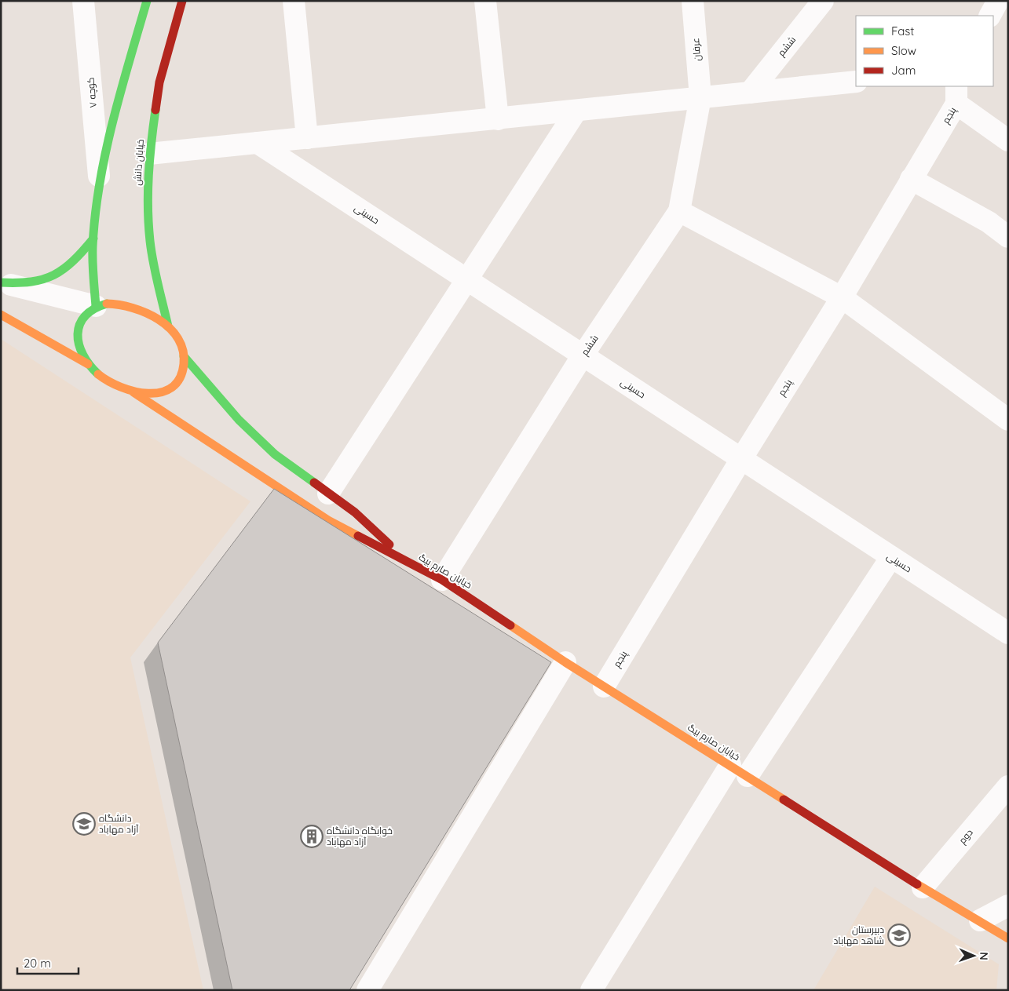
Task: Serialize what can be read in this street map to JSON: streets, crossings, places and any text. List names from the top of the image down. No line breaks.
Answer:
{"streets":{"street":["ششم","عرفان","کوچه ۷","پنجم","خیابان دانش","حسینی","خیابان صارم بیگ","دوم"]},"crossings":[["ششم","عرفان"],["ششم","حسینی"],["ششم","خیابان صارم بیگ"],["پنجم","حسینی"],["پنجم","خیابان صارم بیگ"],["خیابان دانش","خیابان صارم بیگ"],["خیابان صارم بیگ","دوم"]],"places":{"school or university":["دانشگاه آزاد مهاباد","دبیرستان شاهد مهاباد"],"building":["خوابگاه دانشگاه آزاد مهاباد"]},"legend":["Fast","Slow","Jam"],"scale_bar":"20 m","north":"right"}
